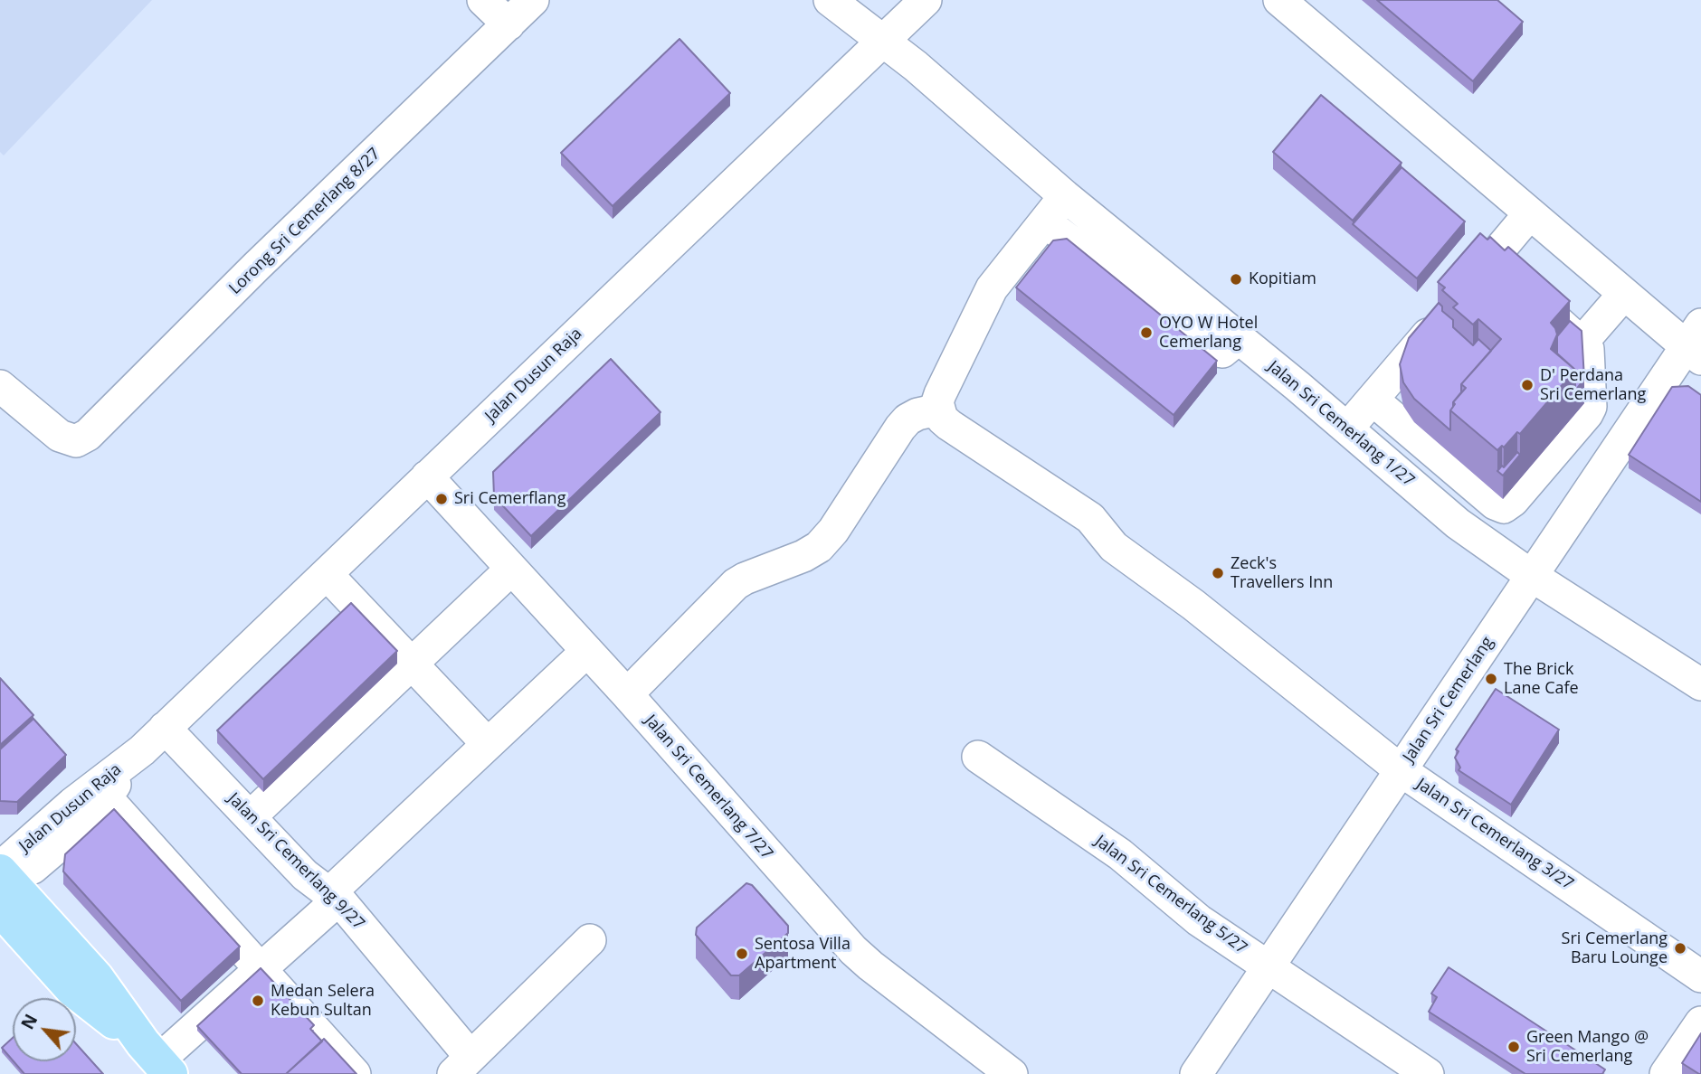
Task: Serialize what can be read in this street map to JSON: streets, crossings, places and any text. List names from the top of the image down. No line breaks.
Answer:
{"streets":{"street":["Lorong Sri Cemerlang 8/27","Jalan Dusun Raja","Jalan Sri Cemerlang 1/27","Jalan Sri Cemerlang","Jalan Sri Cemerlang 7/27","Jalan Sri Cemerlang 3/27","Jalan Sri Cemerlang 9/27","Jalan Sri Cemerlang 5/27"]},"crossings":[["Jalan Dusun Raja","Jalan Sri Cemerlang 1/27"],["Jalan Dusun Raja","Jalan Sri Cemerlang 7/27"],["Jalan Dusun Raja","Jalan Sri Cemerlang 9/27"],["Jalan Sri Cemerlang 1/27","Jalan Sri Cemerlang"],["Jalan Sri Cemerlang","Jalan Sri Cemerlang 3/27"],["Jalan Sri Cemerlang","Jalan Sri Cemerlang 5/27"]],"places":["Kopitiam","OYO W Hotel Cemerlang","D' Perdana Sri Cemerlang","Sri Cemerflang","Zeck's Travellers Inn","The Brick Lane Cafe","Sri Cemerlang Baru Lounge","Sentosa Villa Apartment","Medan Selera Kebun Sultan","Green Mango @ Sri Cemerlang"],"north":"top left"}
